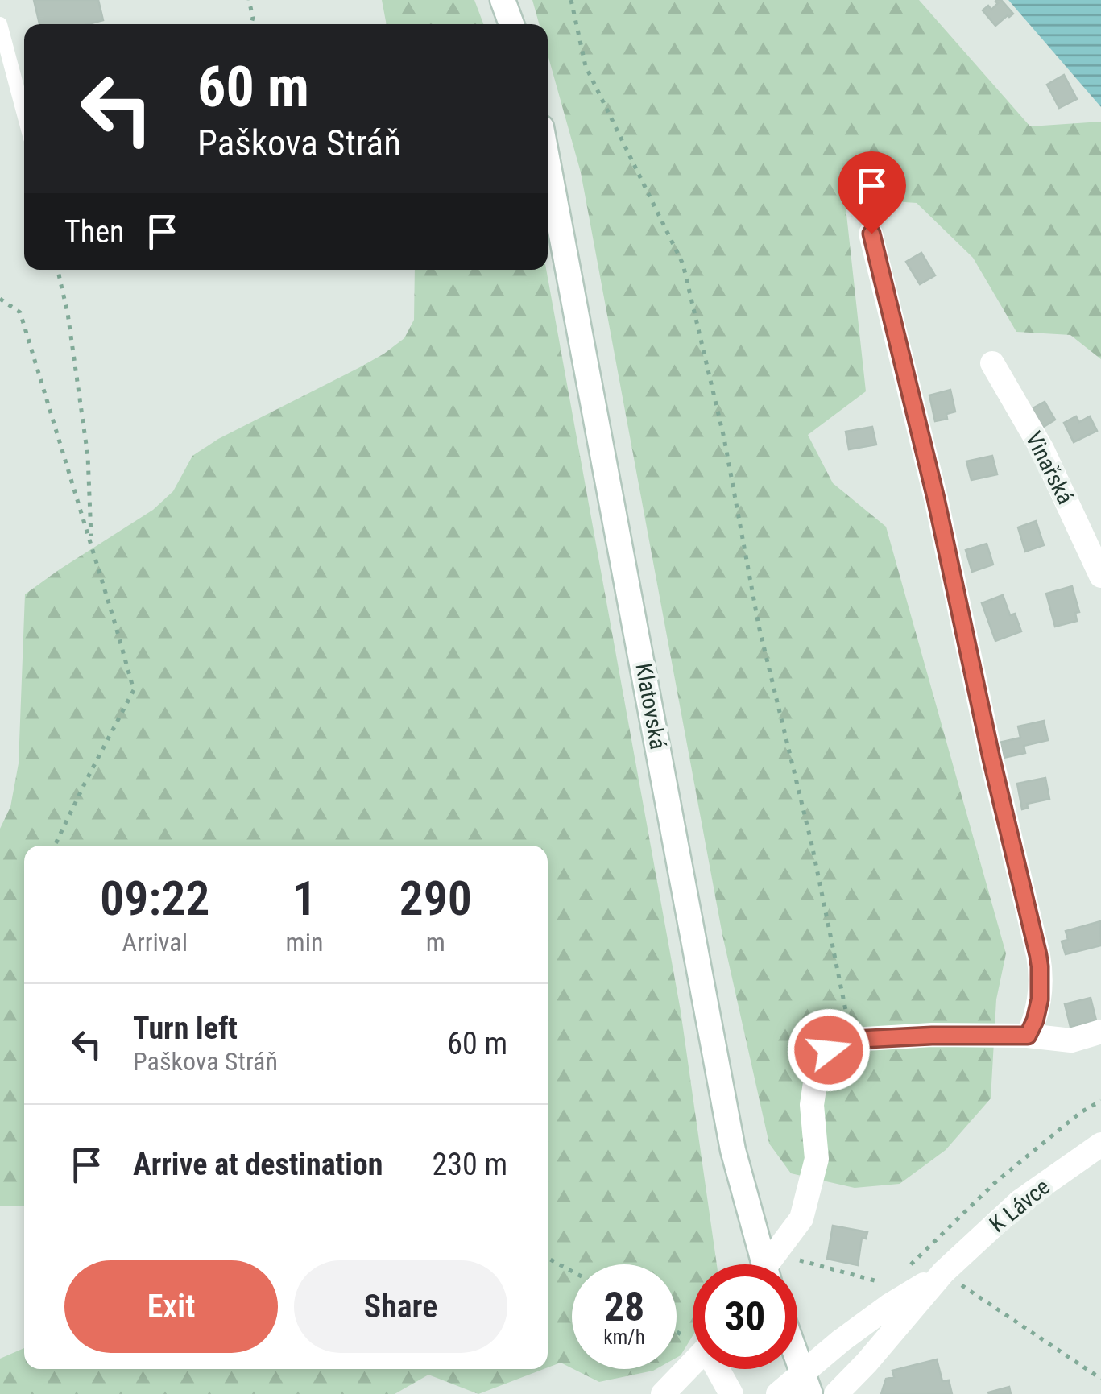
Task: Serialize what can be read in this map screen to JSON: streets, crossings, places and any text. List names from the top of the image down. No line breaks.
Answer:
{"streets":{"street":["Vinařská","Klatovská","K Lávce"]},"page":{"turn":["60 m","Paškova Stráň"],"then":"Then","eta":["09:22","Arrival","1","min","290","m"],"list":[{"name":"Turn left","note":"Paškova Stráň","value":"60 m"},{"name":"Arrive at destination","value":"230 m"}],"buttons":["Exit","Share"],"speed":"28 km/h","limit":"30"}}
